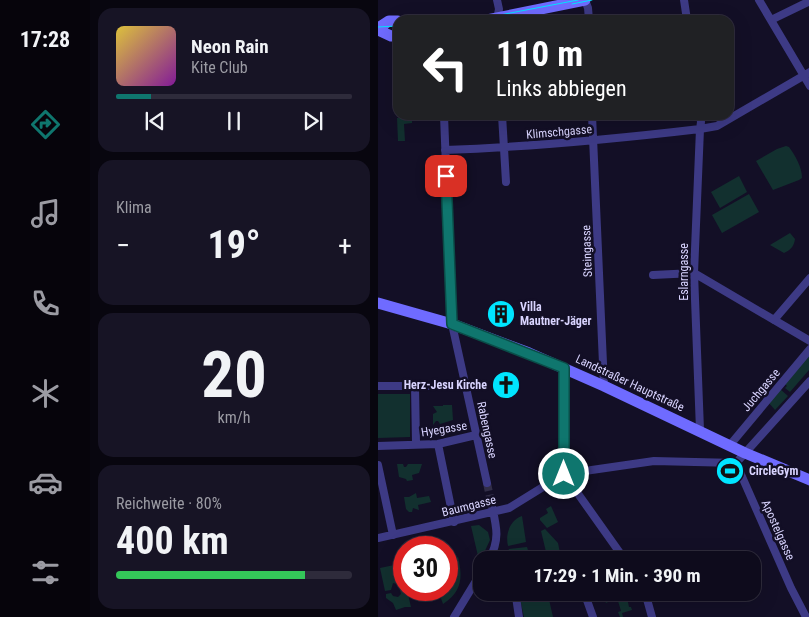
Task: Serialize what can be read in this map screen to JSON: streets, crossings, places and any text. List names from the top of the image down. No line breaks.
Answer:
{"streets":{"main road":["Landstraßer Hauptstraße"],"street":["Klimschgasse","Steingasse","Eslarngasse","Juchgasse","Hyegasse","Rabengasse","Baumgasse","Apostelgasse"]},"crossings":[["Klimschgasse","Steingasse"],["Klimschgasse","Eslarngasse"],["Klimschgasse","Rabengasse"],["Steingasse","Landstraßer Hauptstraße"],["Eslarngasse","Landstraßer Hauptstraße"],["Landstraßer Hauptstraße","Juchgasse"],["Landstraßer Hauptstraße","Rabengasse"],["Hyegasse","Rabengasse"],["Baumgasse","Apostelgasse"]],"places":{"building":["Villa Mautner-Jäger"],"church":["Herz-Jesu Kirche"],"sports":["CircleGym"]},"page":{"tabs":"17:28","turn":["110 m","Links abbiegen"],"song":["Neon Rain","Kite Club"],"tile":["Klima",["20","km/h"],["Reichweite · 80%","400 km"]],"heat":["−","19°","+"],"limit":"30","trip":"17:29 · 1 Min. · 390 m"}}
